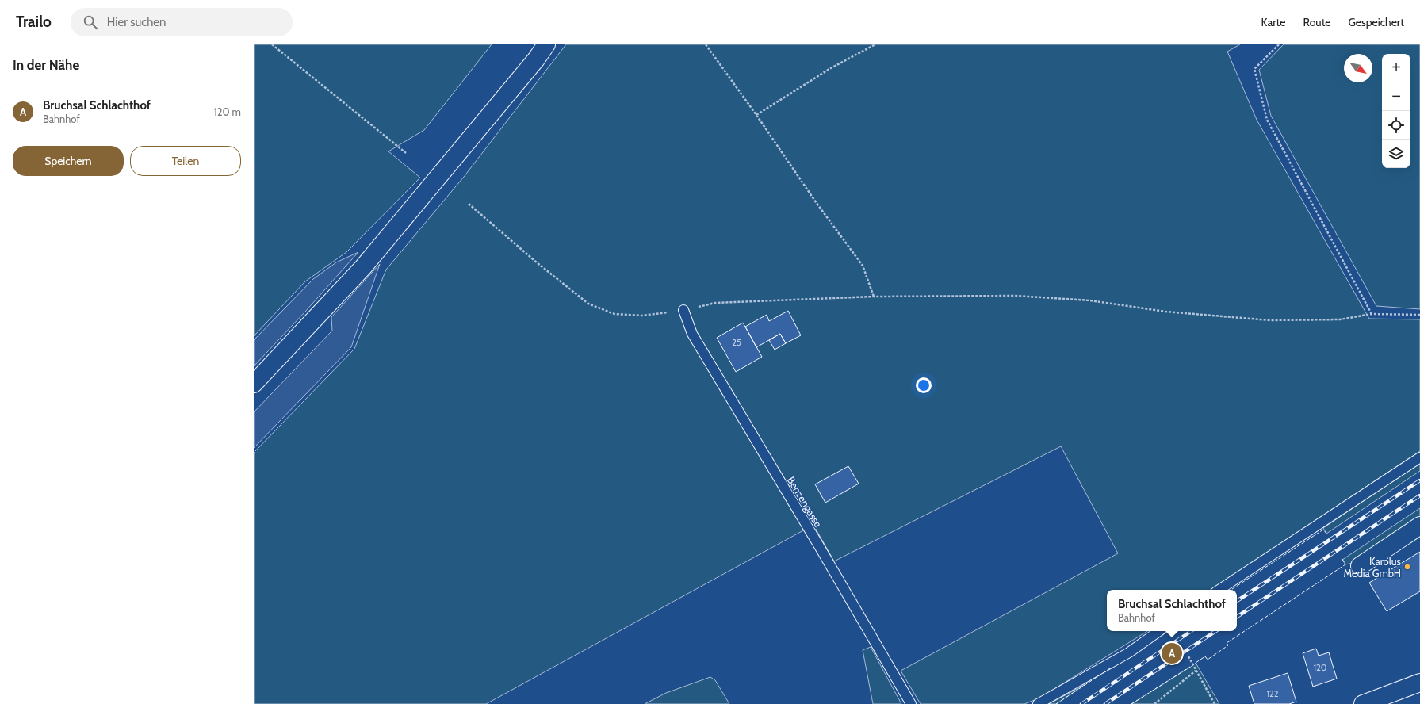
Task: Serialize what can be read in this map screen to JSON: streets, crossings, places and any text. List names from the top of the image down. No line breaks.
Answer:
{"streets":{"lane":["Benzengasse"]},"places":["Karolus Media GmbH"],"house_numbers":["25","120","122"],"north":"bottom right","page":{"header":"Trailo","search":"Hier suchen","nav":["Karte","Route","Gespeichert"],"heading":"In der Nähe","map_buttons":["+","−"],"list":[{"mark":"A","name":"Bruchsal Schlachthof","note":"Bahnhof","value":"120 m"}],"buttons":["Speichern","Teilen"],"popup":["Bruchsal Schlachthof","Bahnhof"],"pins":"A"}}
